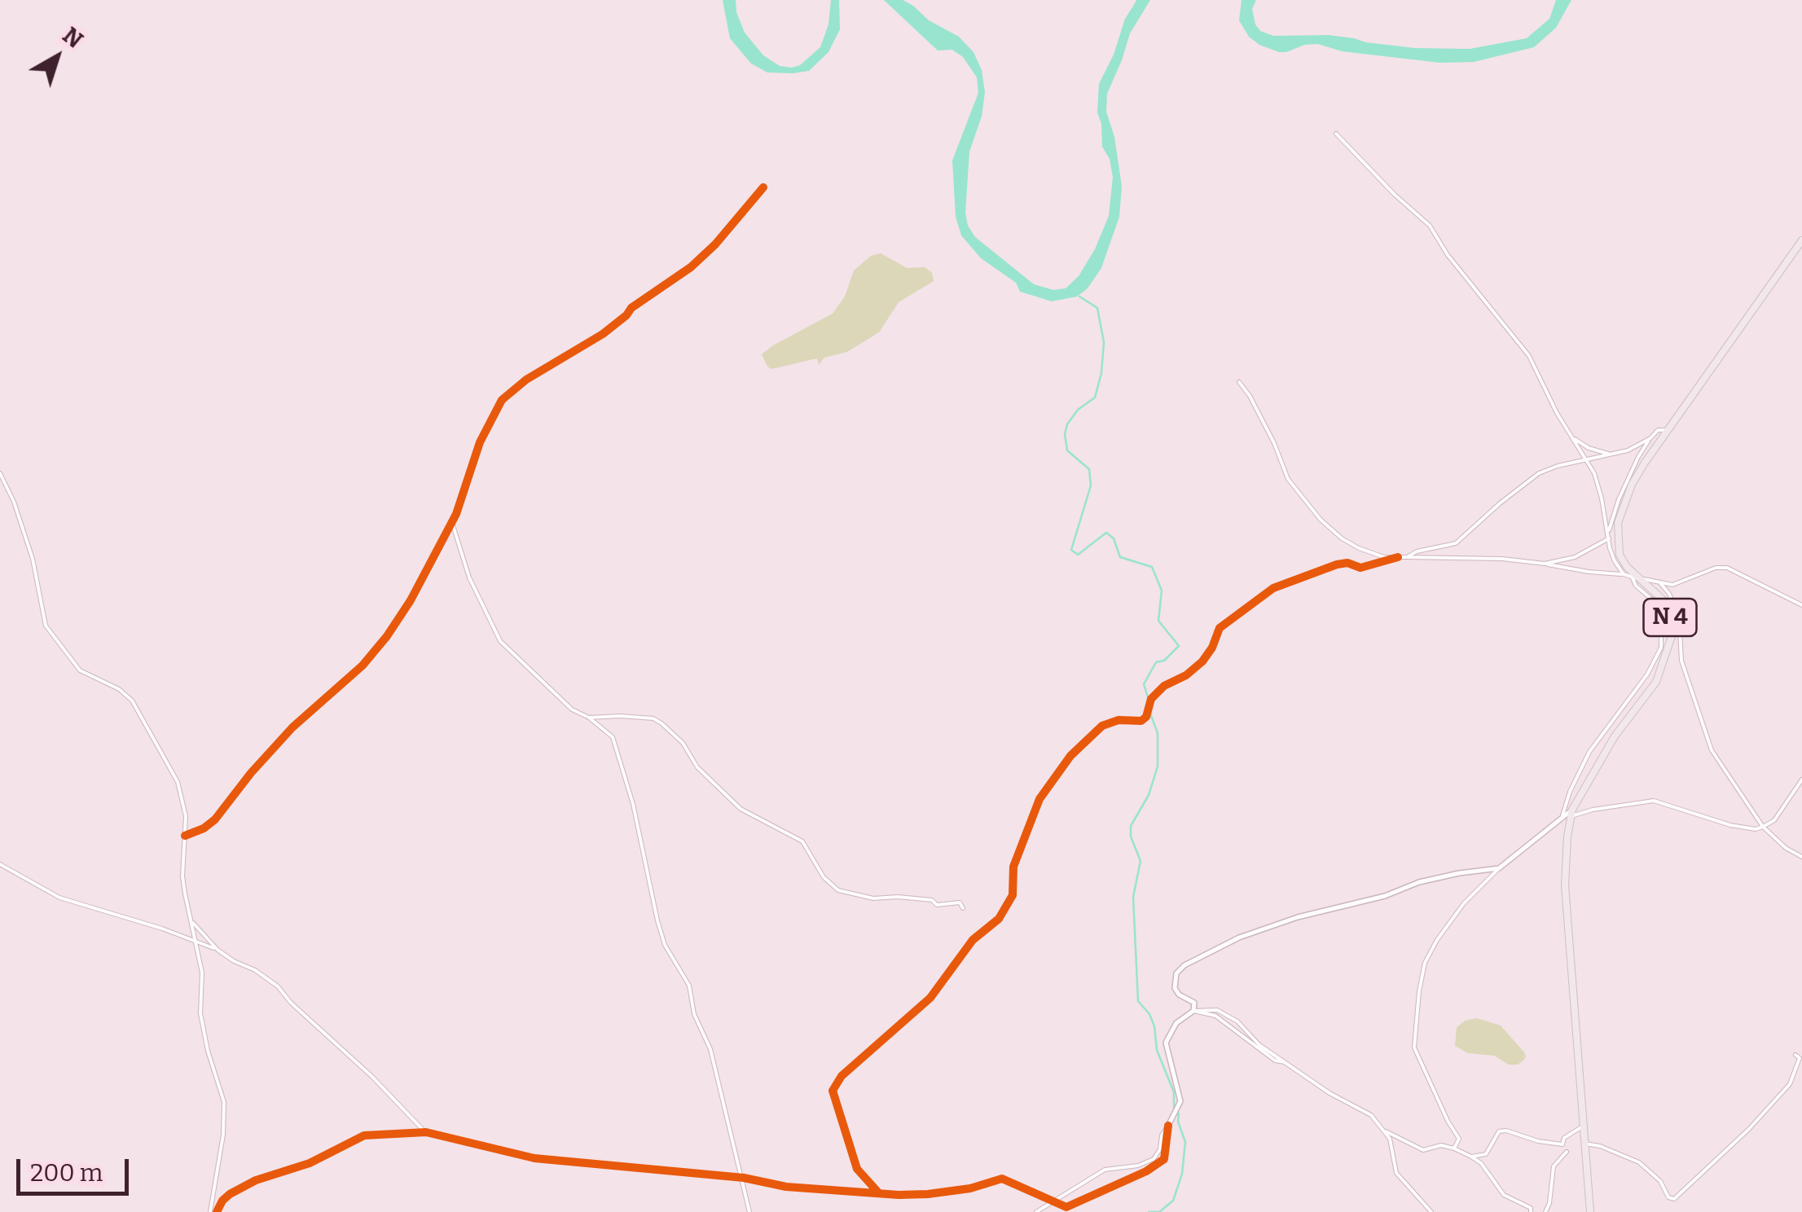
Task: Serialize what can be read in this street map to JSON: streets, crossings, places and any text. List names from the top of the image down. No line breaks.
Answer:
{"streets":{"main road":["N 4"]},"scale_bar":"200 m","north":"top right"}
